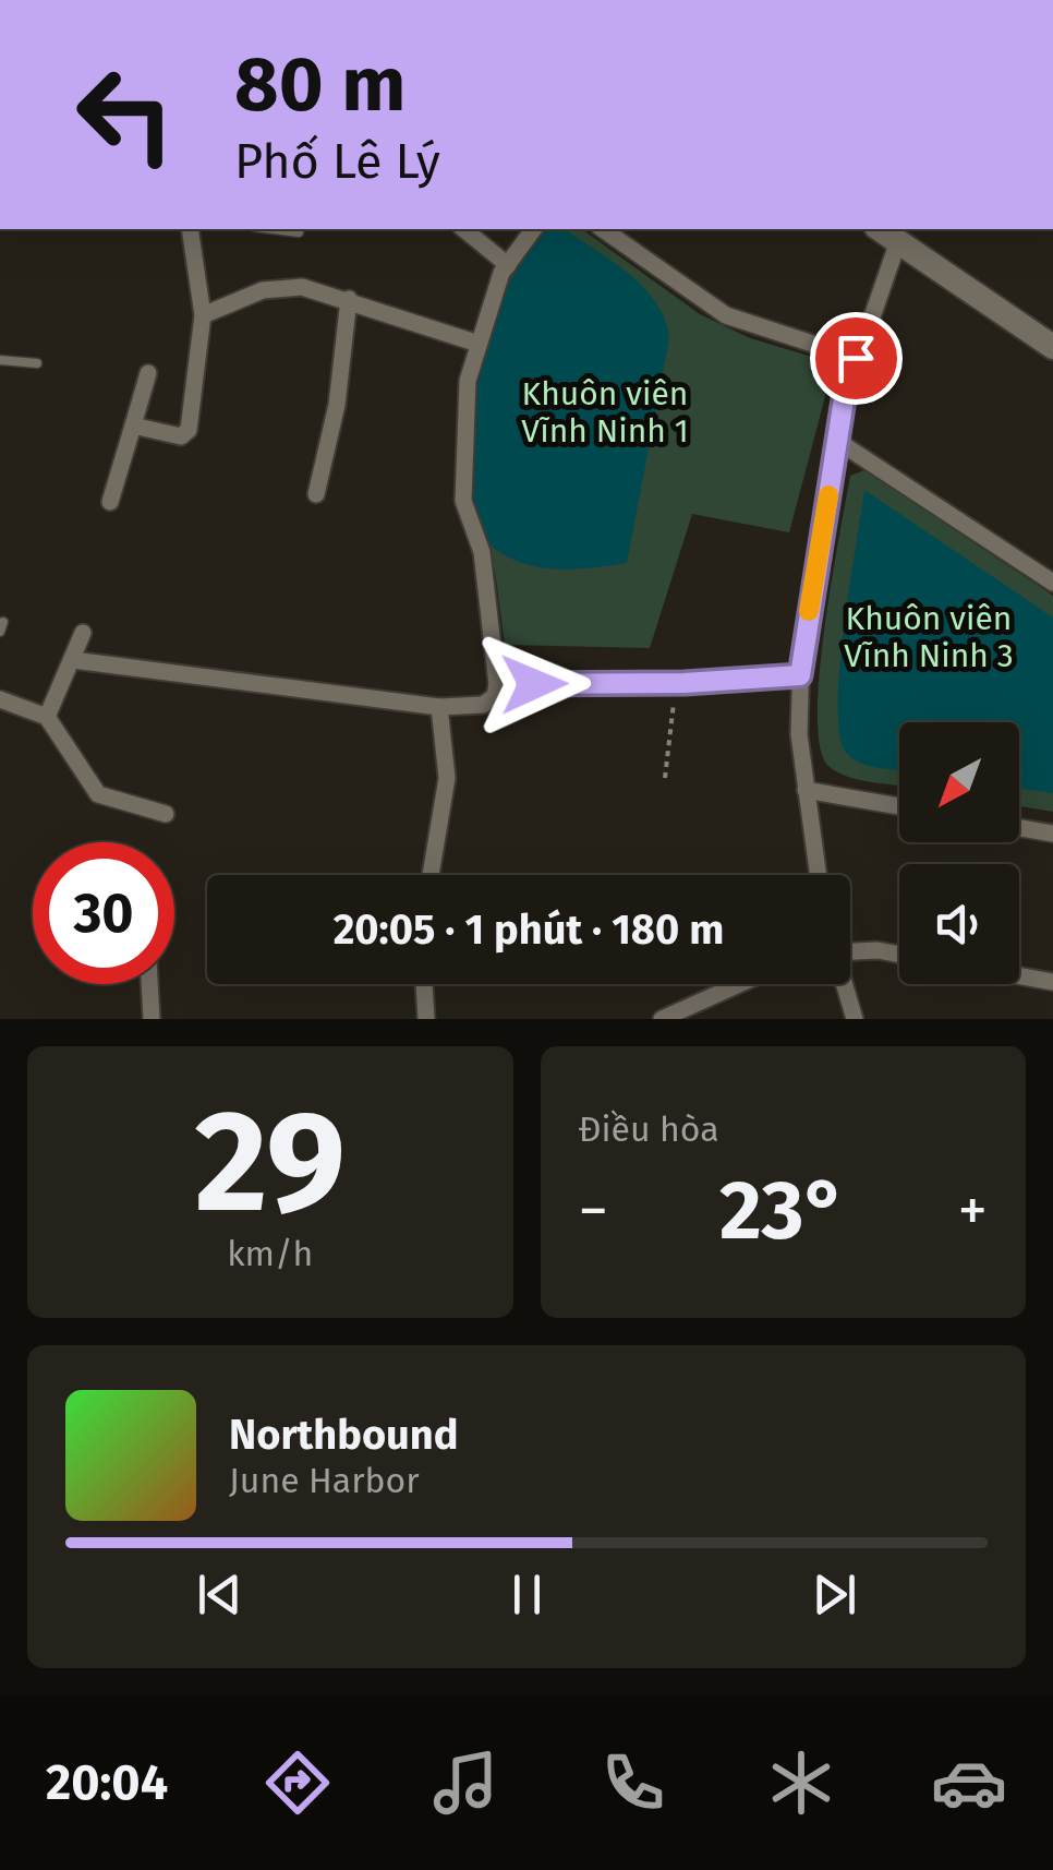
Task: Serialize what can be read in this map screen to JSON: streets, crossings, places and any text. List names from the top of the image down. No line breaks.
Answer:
{"parks":["Khuôn viên Vĩnh Ninh 1","Khuôn viên Vĩnh Ninh 3"],"north":"bottom left","page":{"turn":["80 m","Phố Lê Lý"],"limit":"30","trip":"20:05 · 1 phút · 180 m","tile":[["29","km/h"],"Điều hòa"],"heat":["−","23°","+"],"song":["Northbound","June Harbor"],"tabs":"20:04"}}
